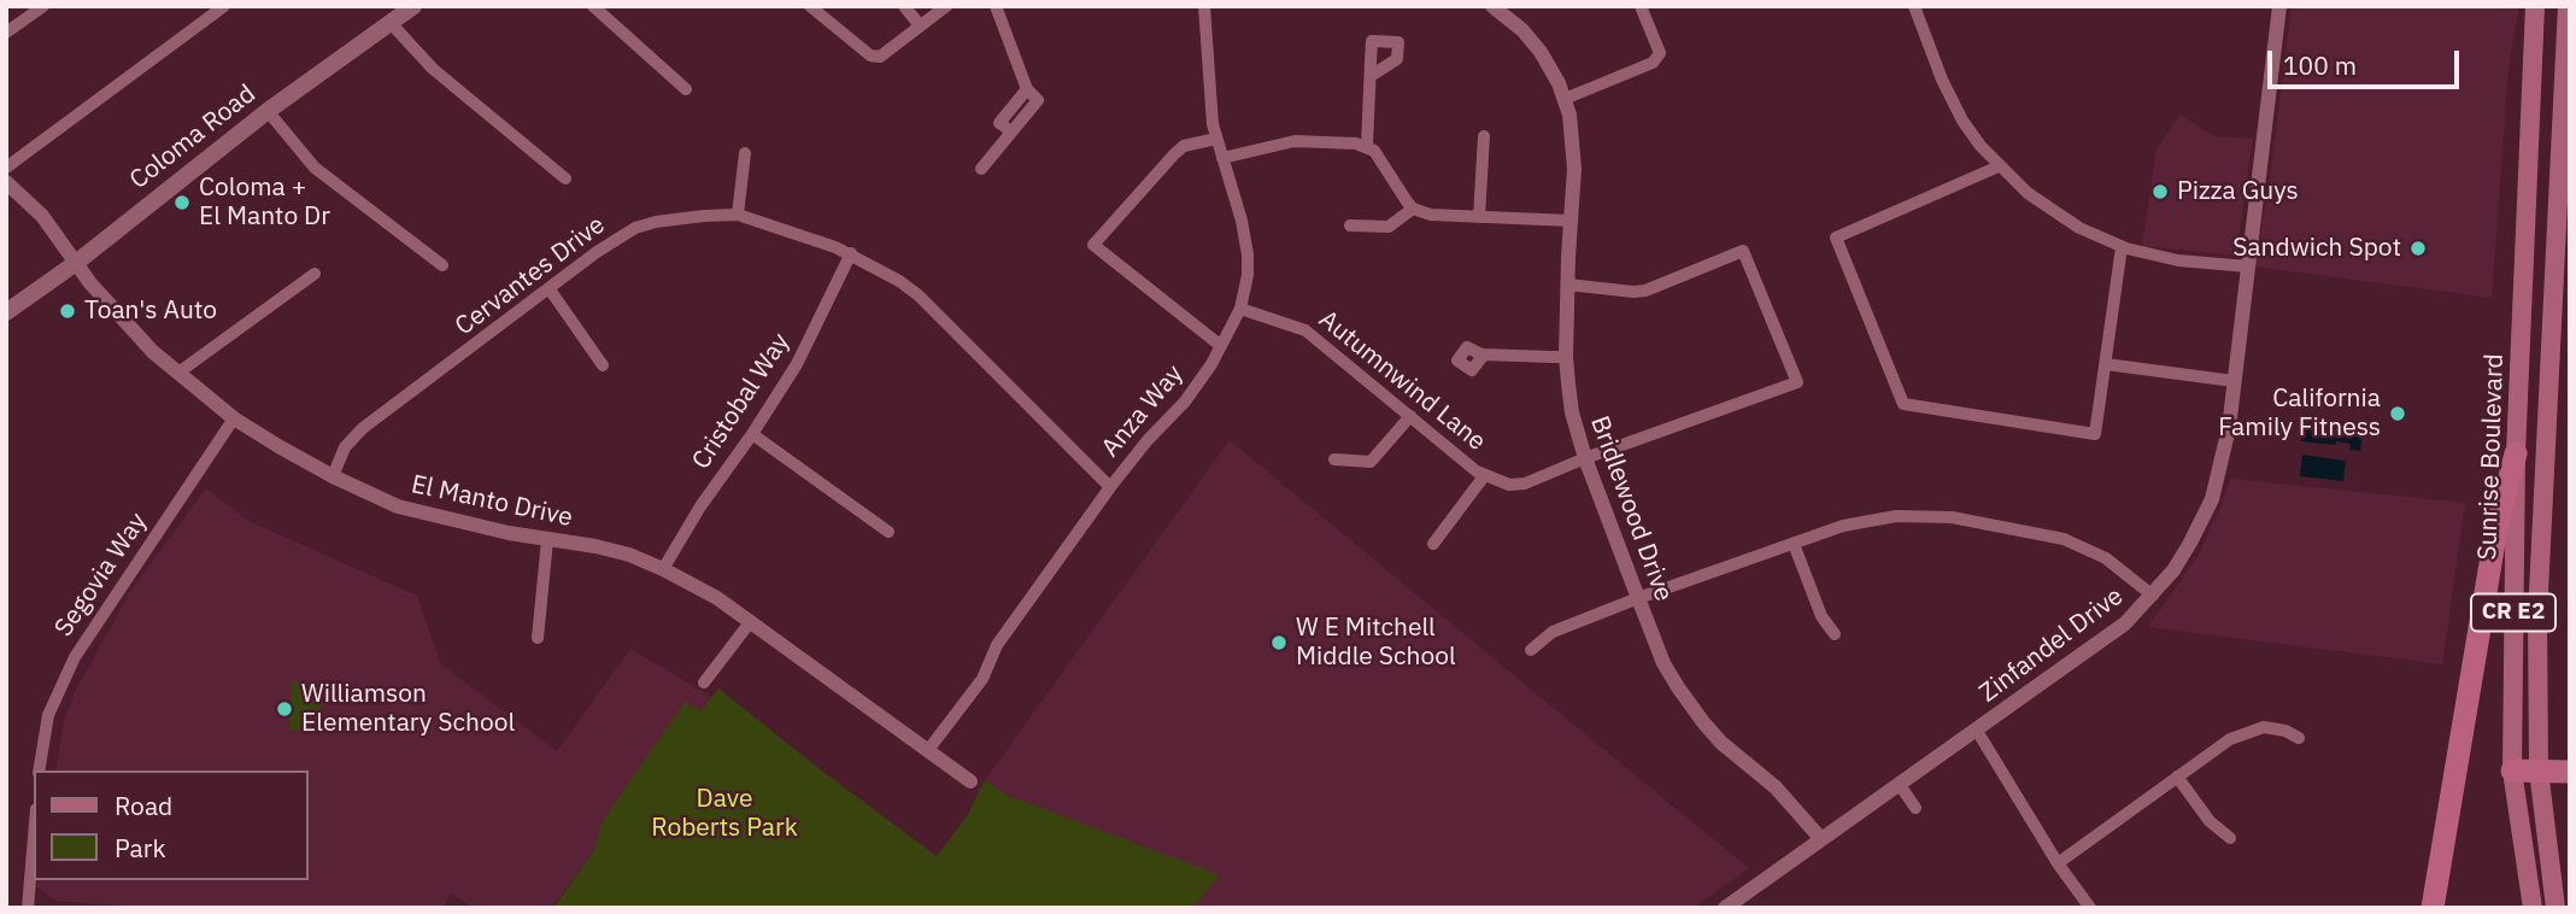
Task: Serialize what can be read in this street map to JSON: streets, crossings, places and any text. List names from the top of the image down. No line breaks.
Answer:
{"streets":{"main road":["Coloma Road","Sunrise Boulevard","CR E2"],"street":["Cervantes Drive","Autumnwind Lane","Cristobal Way","Anza Way","El Manto Drive","Bridlewood Drive","Segovia Way","Zinfandel Drive"]},"crossings":[["Coloma Road","El Manto Drive"],["Cervantes Drive","Cristobal Way"],["Cervantes Drive","Anza Way"],["Cervantes Drive","El Manto Drive"],["Autumnwind Lane","Anza Way"],["Autumnwind Lane","Bridlewood Drive"],["Cristobal Way","El Manto Drive"],["Anza Way","El Manto Drive"],["El Manto Drive","Segovia Way"],["Bridlewood Drive","Zinfandel Drive"]],"parks":["Dave Roberts Park"],"places":["Pizza Guys","Coloma + El Manto Dr","Sandwich Spot","Toan's Auto","California Family Fitness","W E Mitchell Middle School","Williamson Elementary School"],"legend":["Road","Park"],"scale_bar":"100 m"}
